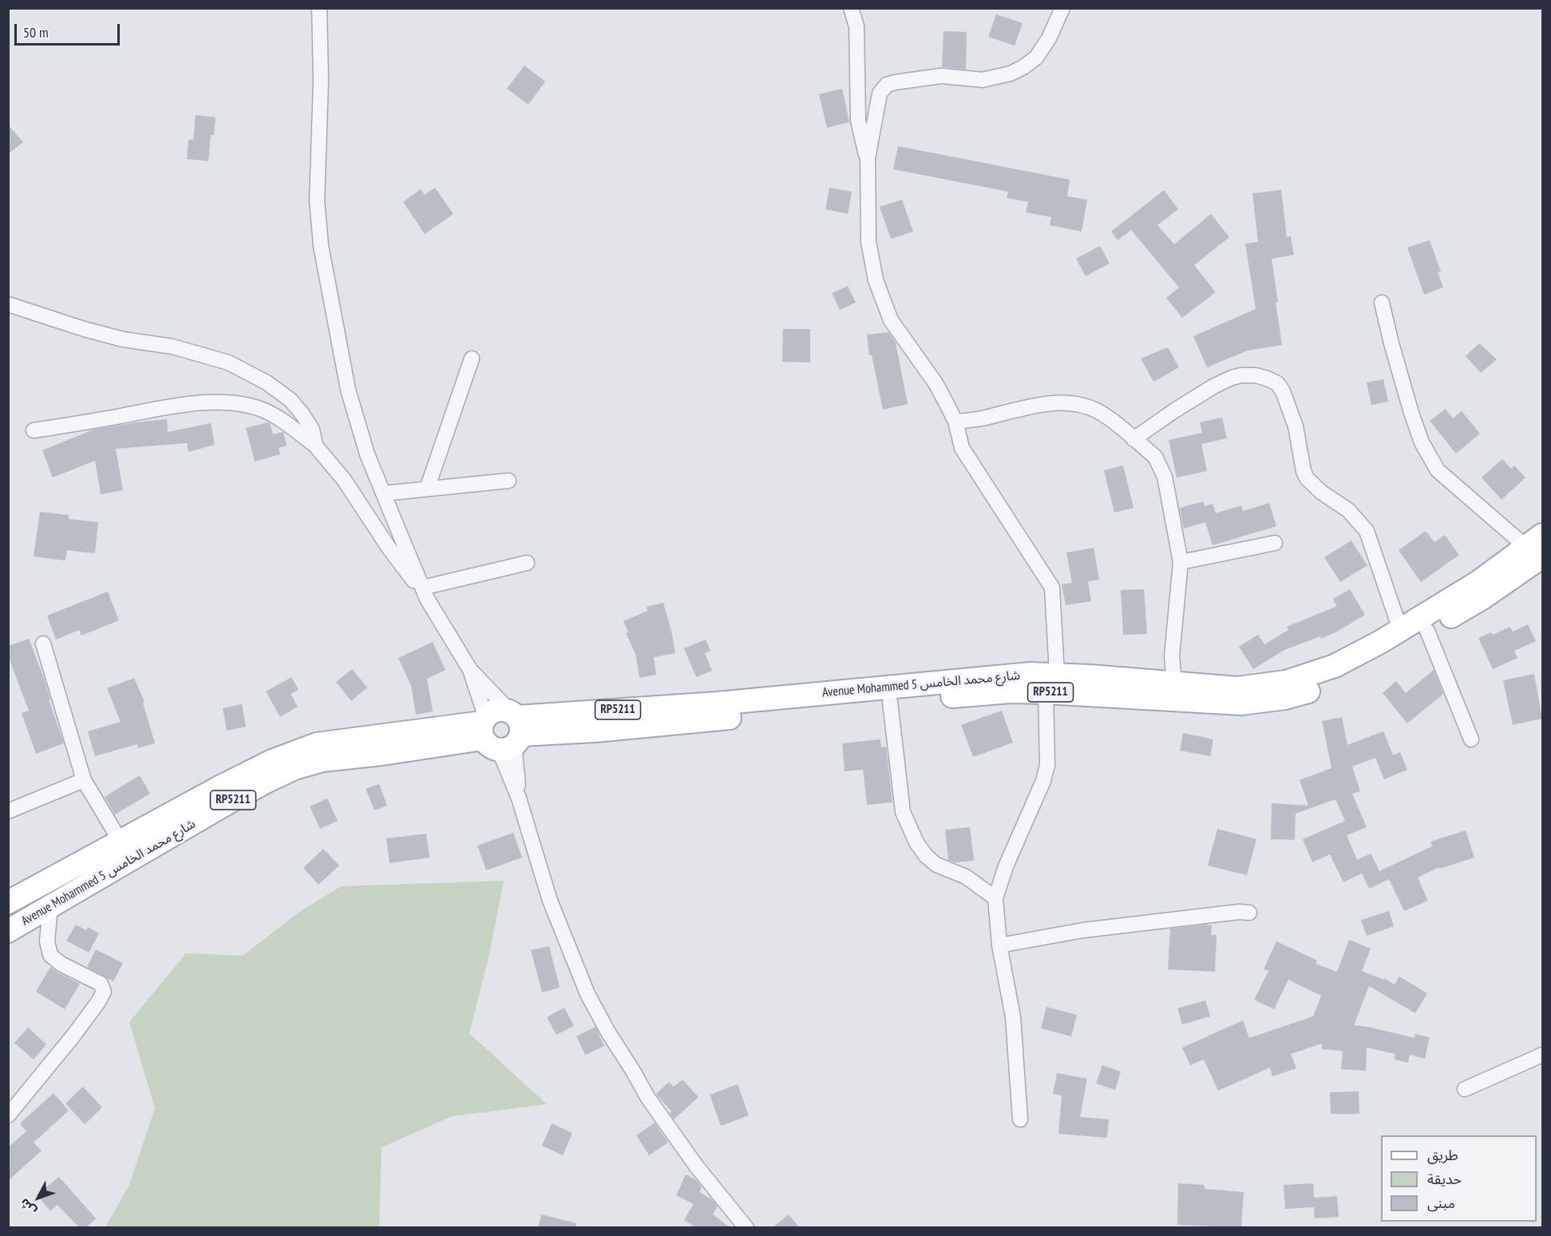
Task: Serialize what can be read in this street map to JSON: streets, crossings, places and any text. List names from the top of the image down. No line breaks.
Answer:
{"streets":{"main road":["Avenue Mohammed 5 شارع محمد الخامس","RP5211"]},"legend":["طريق","حديقة","مبنى"],"scale_bar":"50 m","north":"bottom left"}
